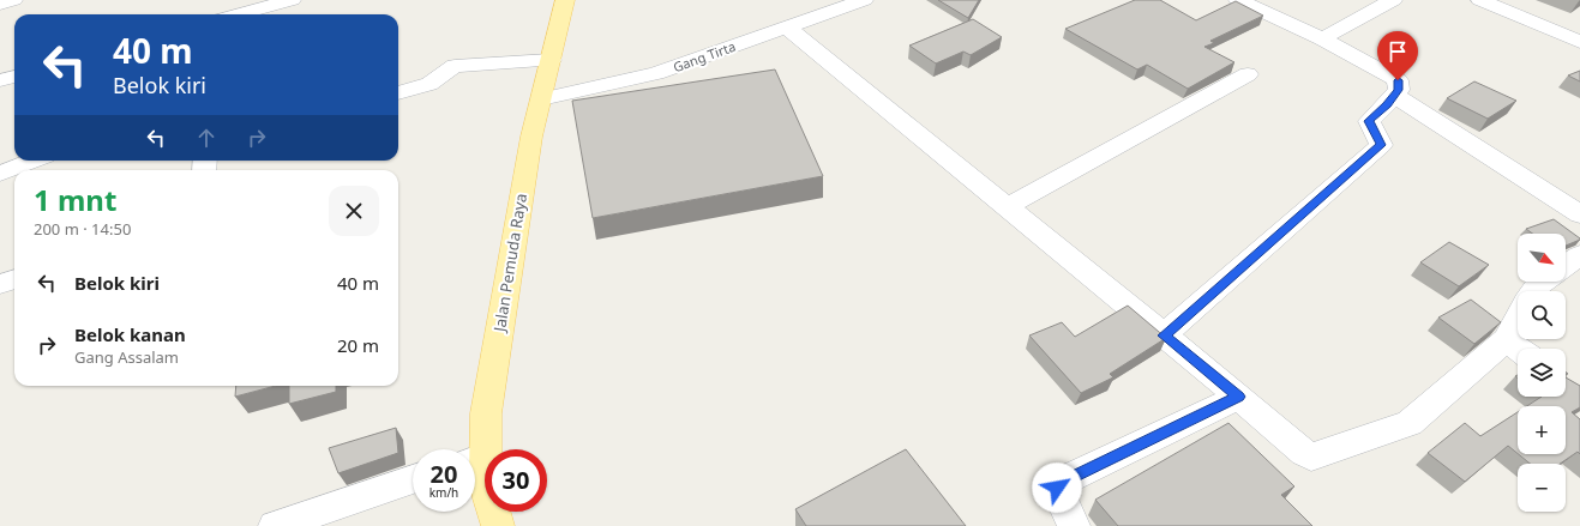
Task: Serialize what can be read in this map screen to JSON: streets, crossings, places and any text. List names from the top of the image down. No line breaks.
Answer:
{"streets":{"main road":["Jalan Pemuda Raya"],"street":["Gang Tirta"]},"crossings":[["Gang Tirta","Jalan Pemuda Raya"]],"north":"bottom right","page":{"turn":["40 m","Belok kiri"],"heading":["1 mnt","200 m · 14:50"],"map_buttons":["+","−"],"list":[{"name":"Belok kiri","value":"40 m"},{"name":"Belok kanan","note":"Gang Assalam","value":"20 m"}],"speed":"20 km/h","limit":"30"}}
